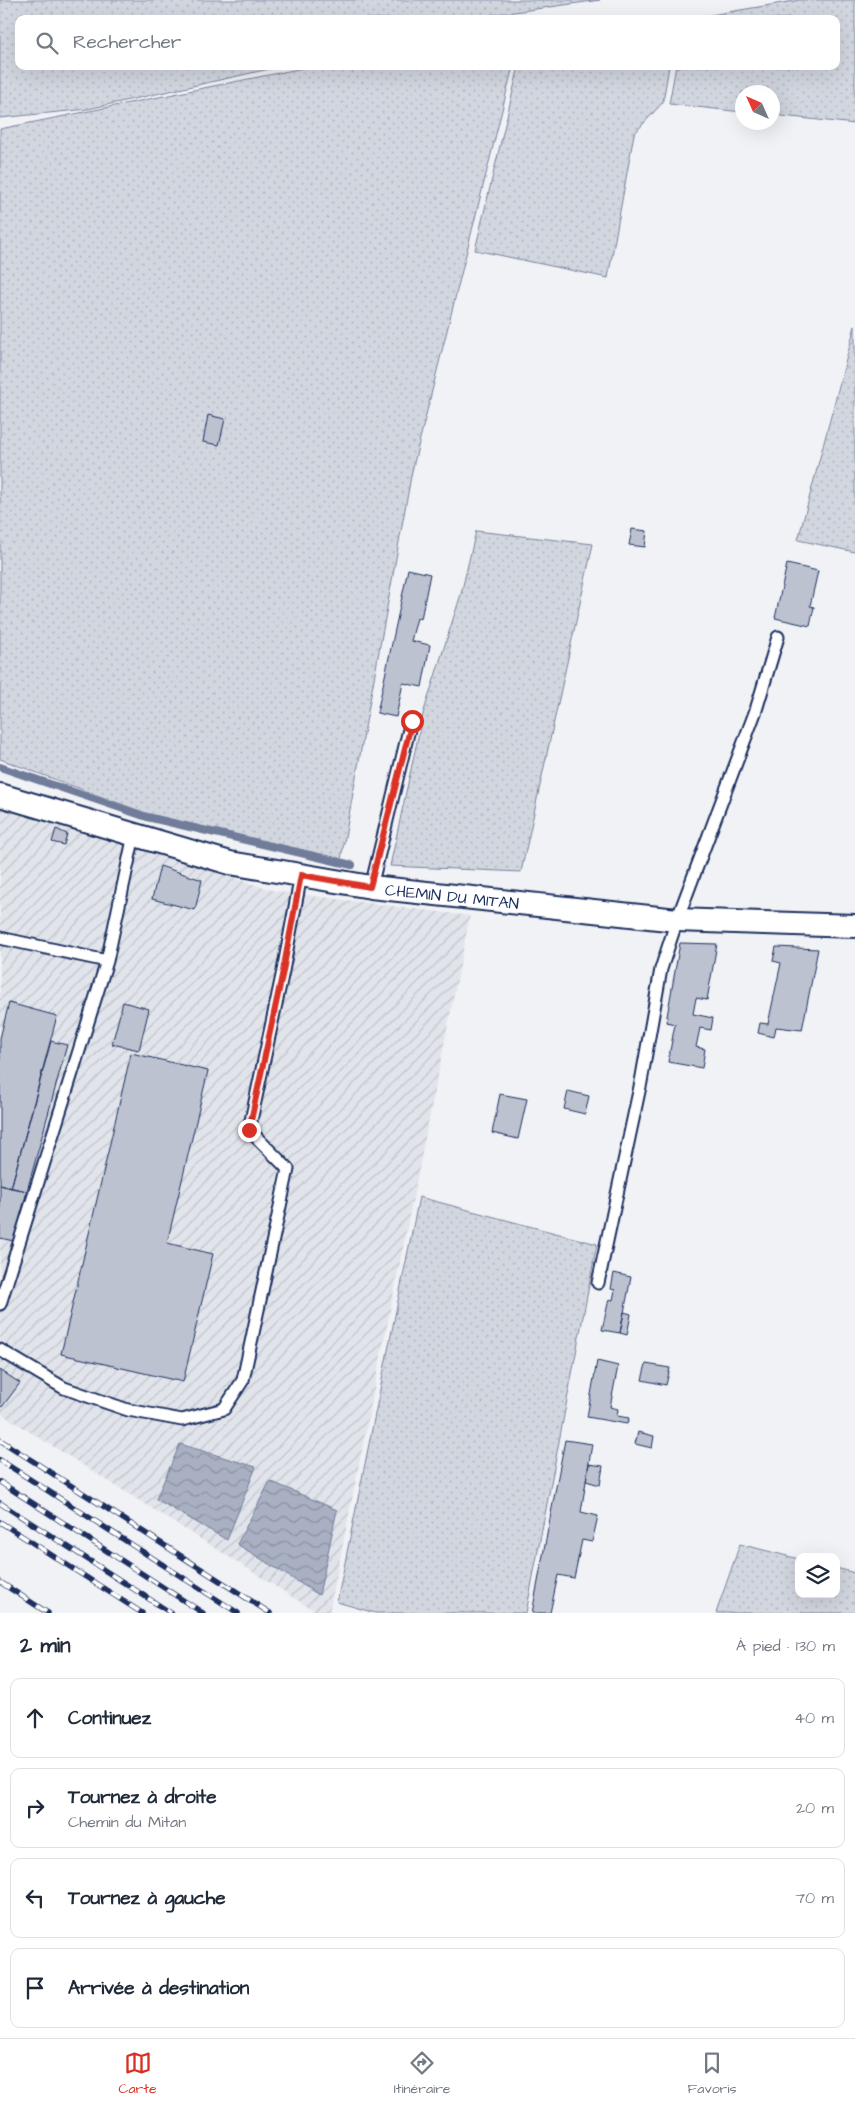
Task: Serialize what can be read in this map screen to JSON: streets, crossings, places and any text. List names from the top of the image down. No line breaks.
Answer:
{"streets":{"street":["CHEMIN DU MITAN"]},"north":"top left","page":{"search":"Rechercher","heading":["2 min","À pied · 130 m"],"list":[["Continuez","40 m"],["Tournez à droite","Chemin du Mitan","20 m"],["Tournez à gauche","70 m"],"Arrivée à destination"],"nav":["Carte","Itinéraire","Favoris"]}}
